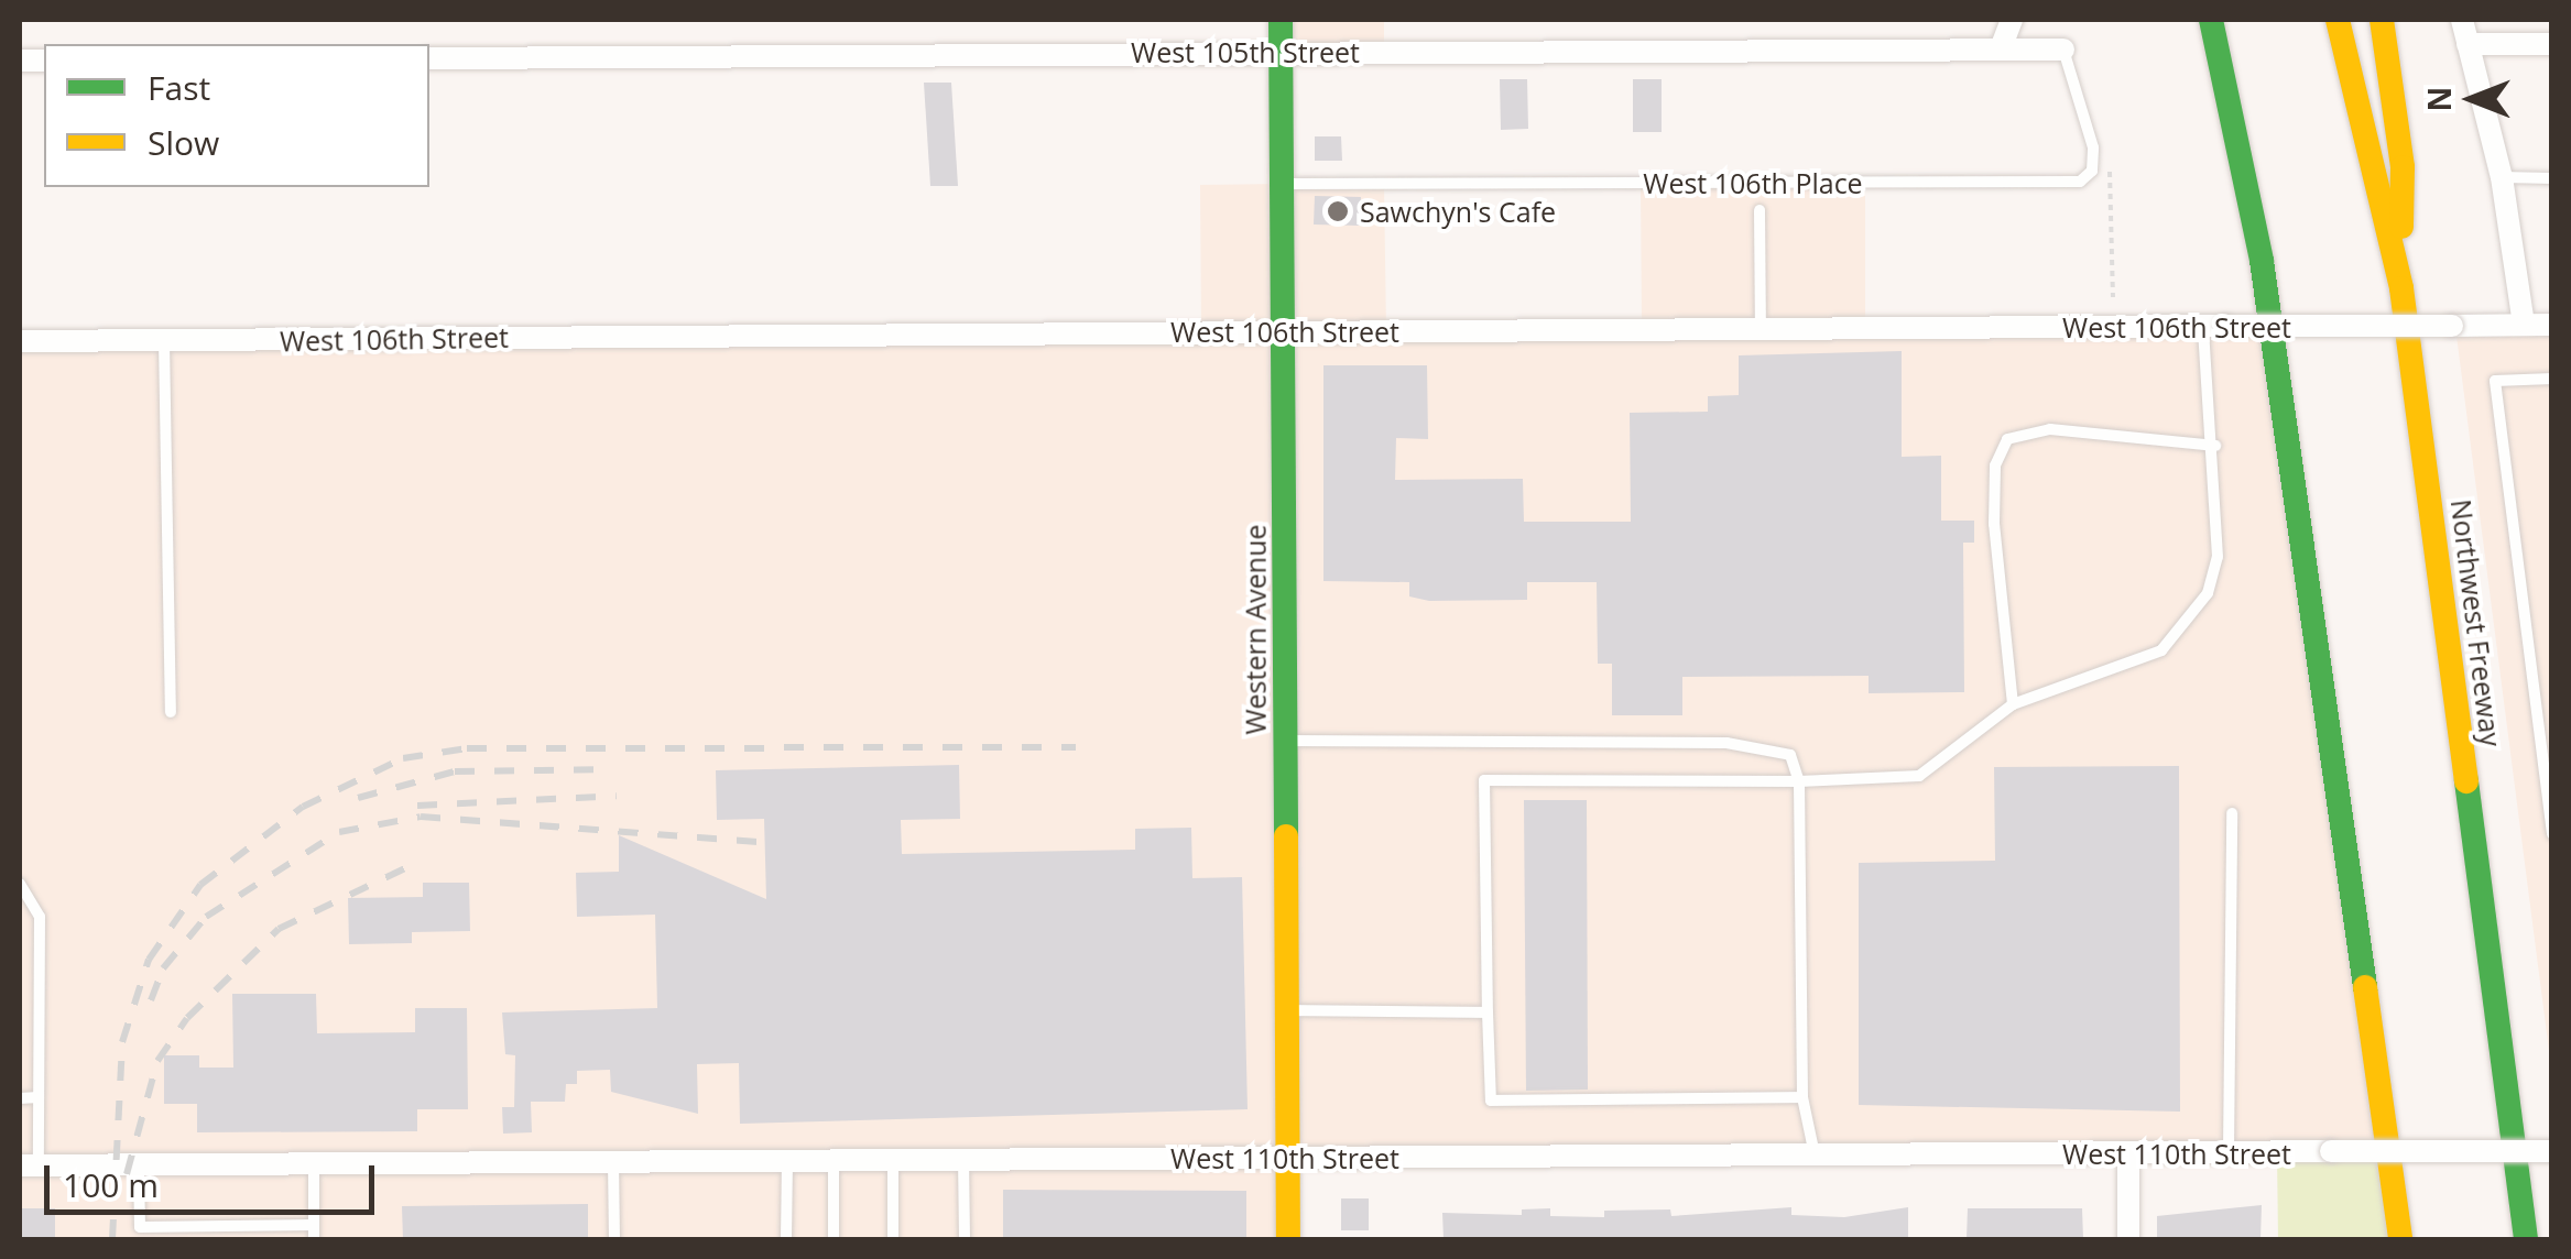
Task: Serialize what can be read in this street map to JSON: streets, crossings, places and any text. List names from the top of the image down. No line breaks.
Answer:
{"streets":{"main road":["Northwest Freeway","Western Avenue"],"street":["West 105th Street","West 106th Street","West 110th Street"],"lane":["West 106th Place"]},"crossings":[["West 105th Street","West 106th Place"],["West 105th Street","Western Avenue"],["West 106th Place","Western Avenue"],["West 106th Street","Western Avenue"],["Western Avenue","West 110th Street"]],"places":["Sawchyn's Cafe"],"legend":["Fast","Slow"],"scale_bar":"100 m","north":"left"}
